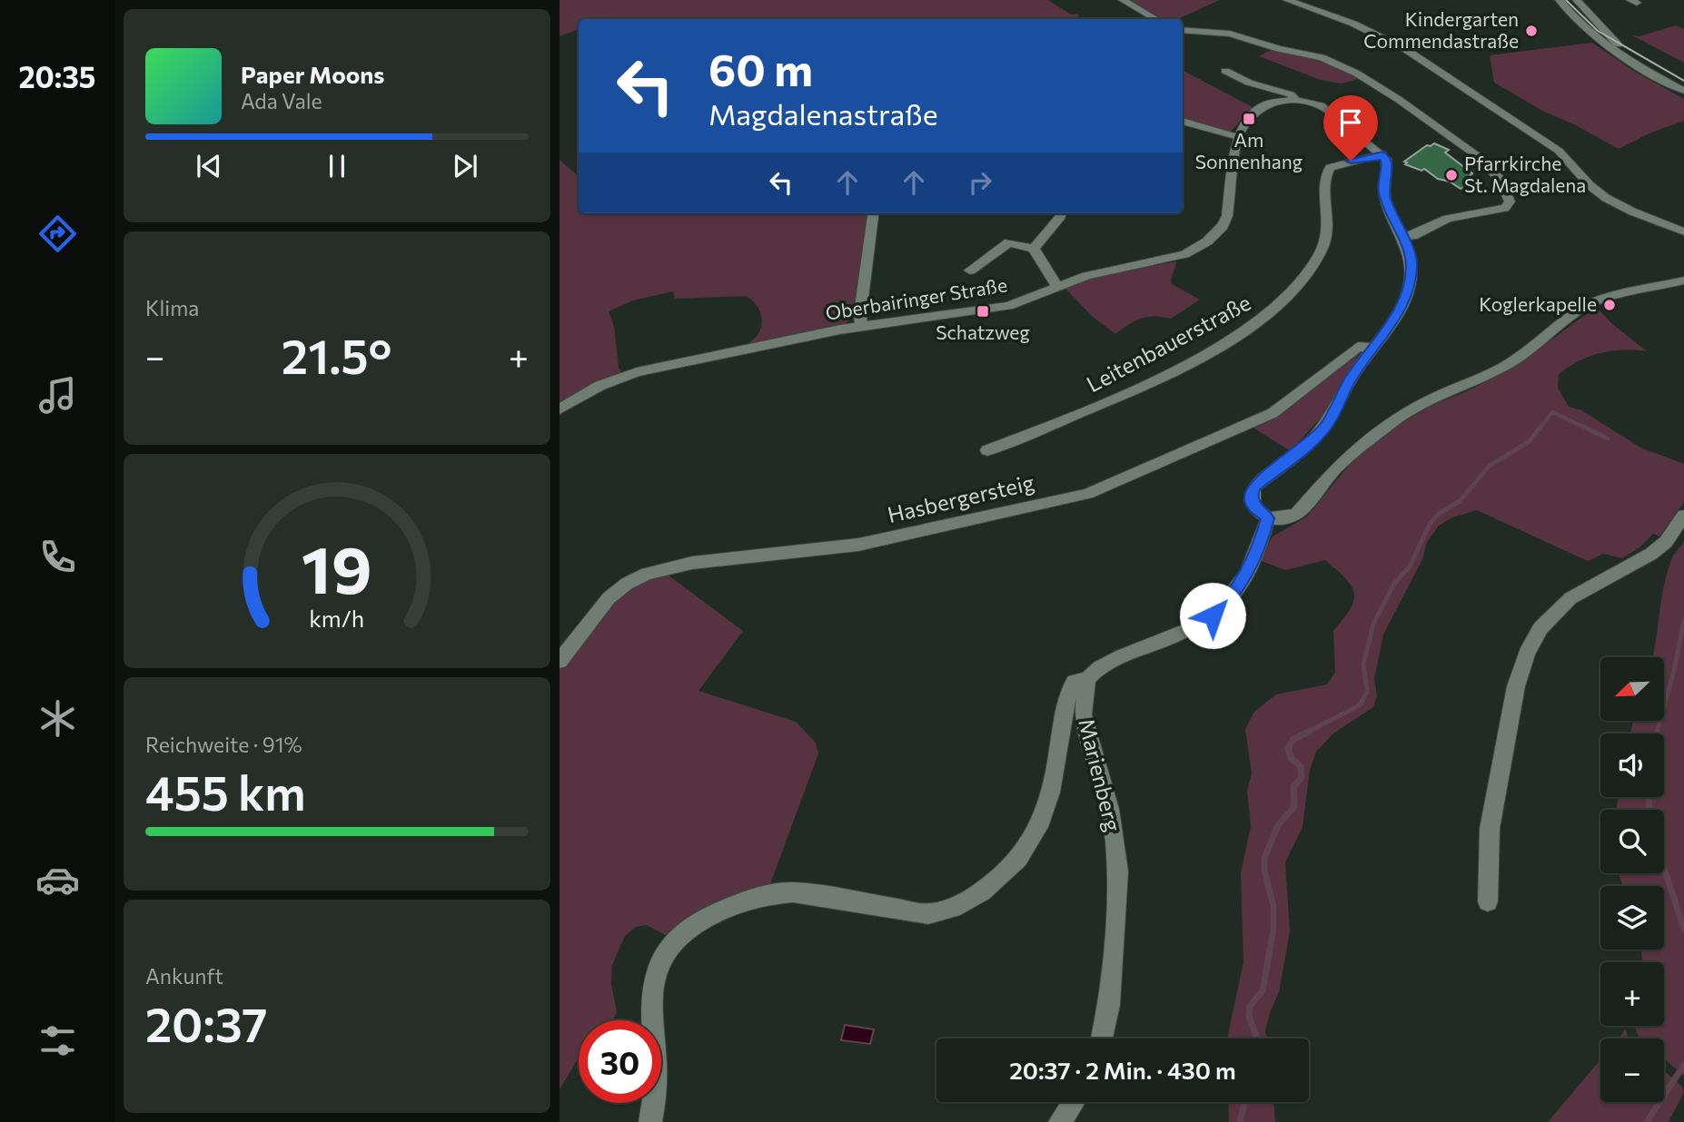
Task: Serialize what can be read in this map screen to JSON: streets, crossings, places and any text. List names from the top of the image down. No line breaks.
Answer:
{"streets":{"street":["Oberbairinger Straße","Leitenbauerstraße","Hasbergersteig","Marienberg"]},"crossings":[["Oberbairinger Straße","Leitenbauerstraße"]],"places":{"other":["Kindergarten Commendastraße","Pfarrkirche St. Magdalena","Koglerkapelle"],"transit":["Am Sonnenhang","Schatzweg"]},"north":"bottom left","page":{"tabs":"20:35","turn":["60 m","Magdalenastraße"],"song":["Paper Moons","Ada Vale"],"tile":["Klima",["Reichweite · 91%","455 km"],["Ankunft","20:37"]],"heat":["−","21.5°","+"],"map_buttons":["+","−"],"limit":"30","trip":"20:37 · 2 Min. · 430 m","gauge":["19","km/h"]}}
